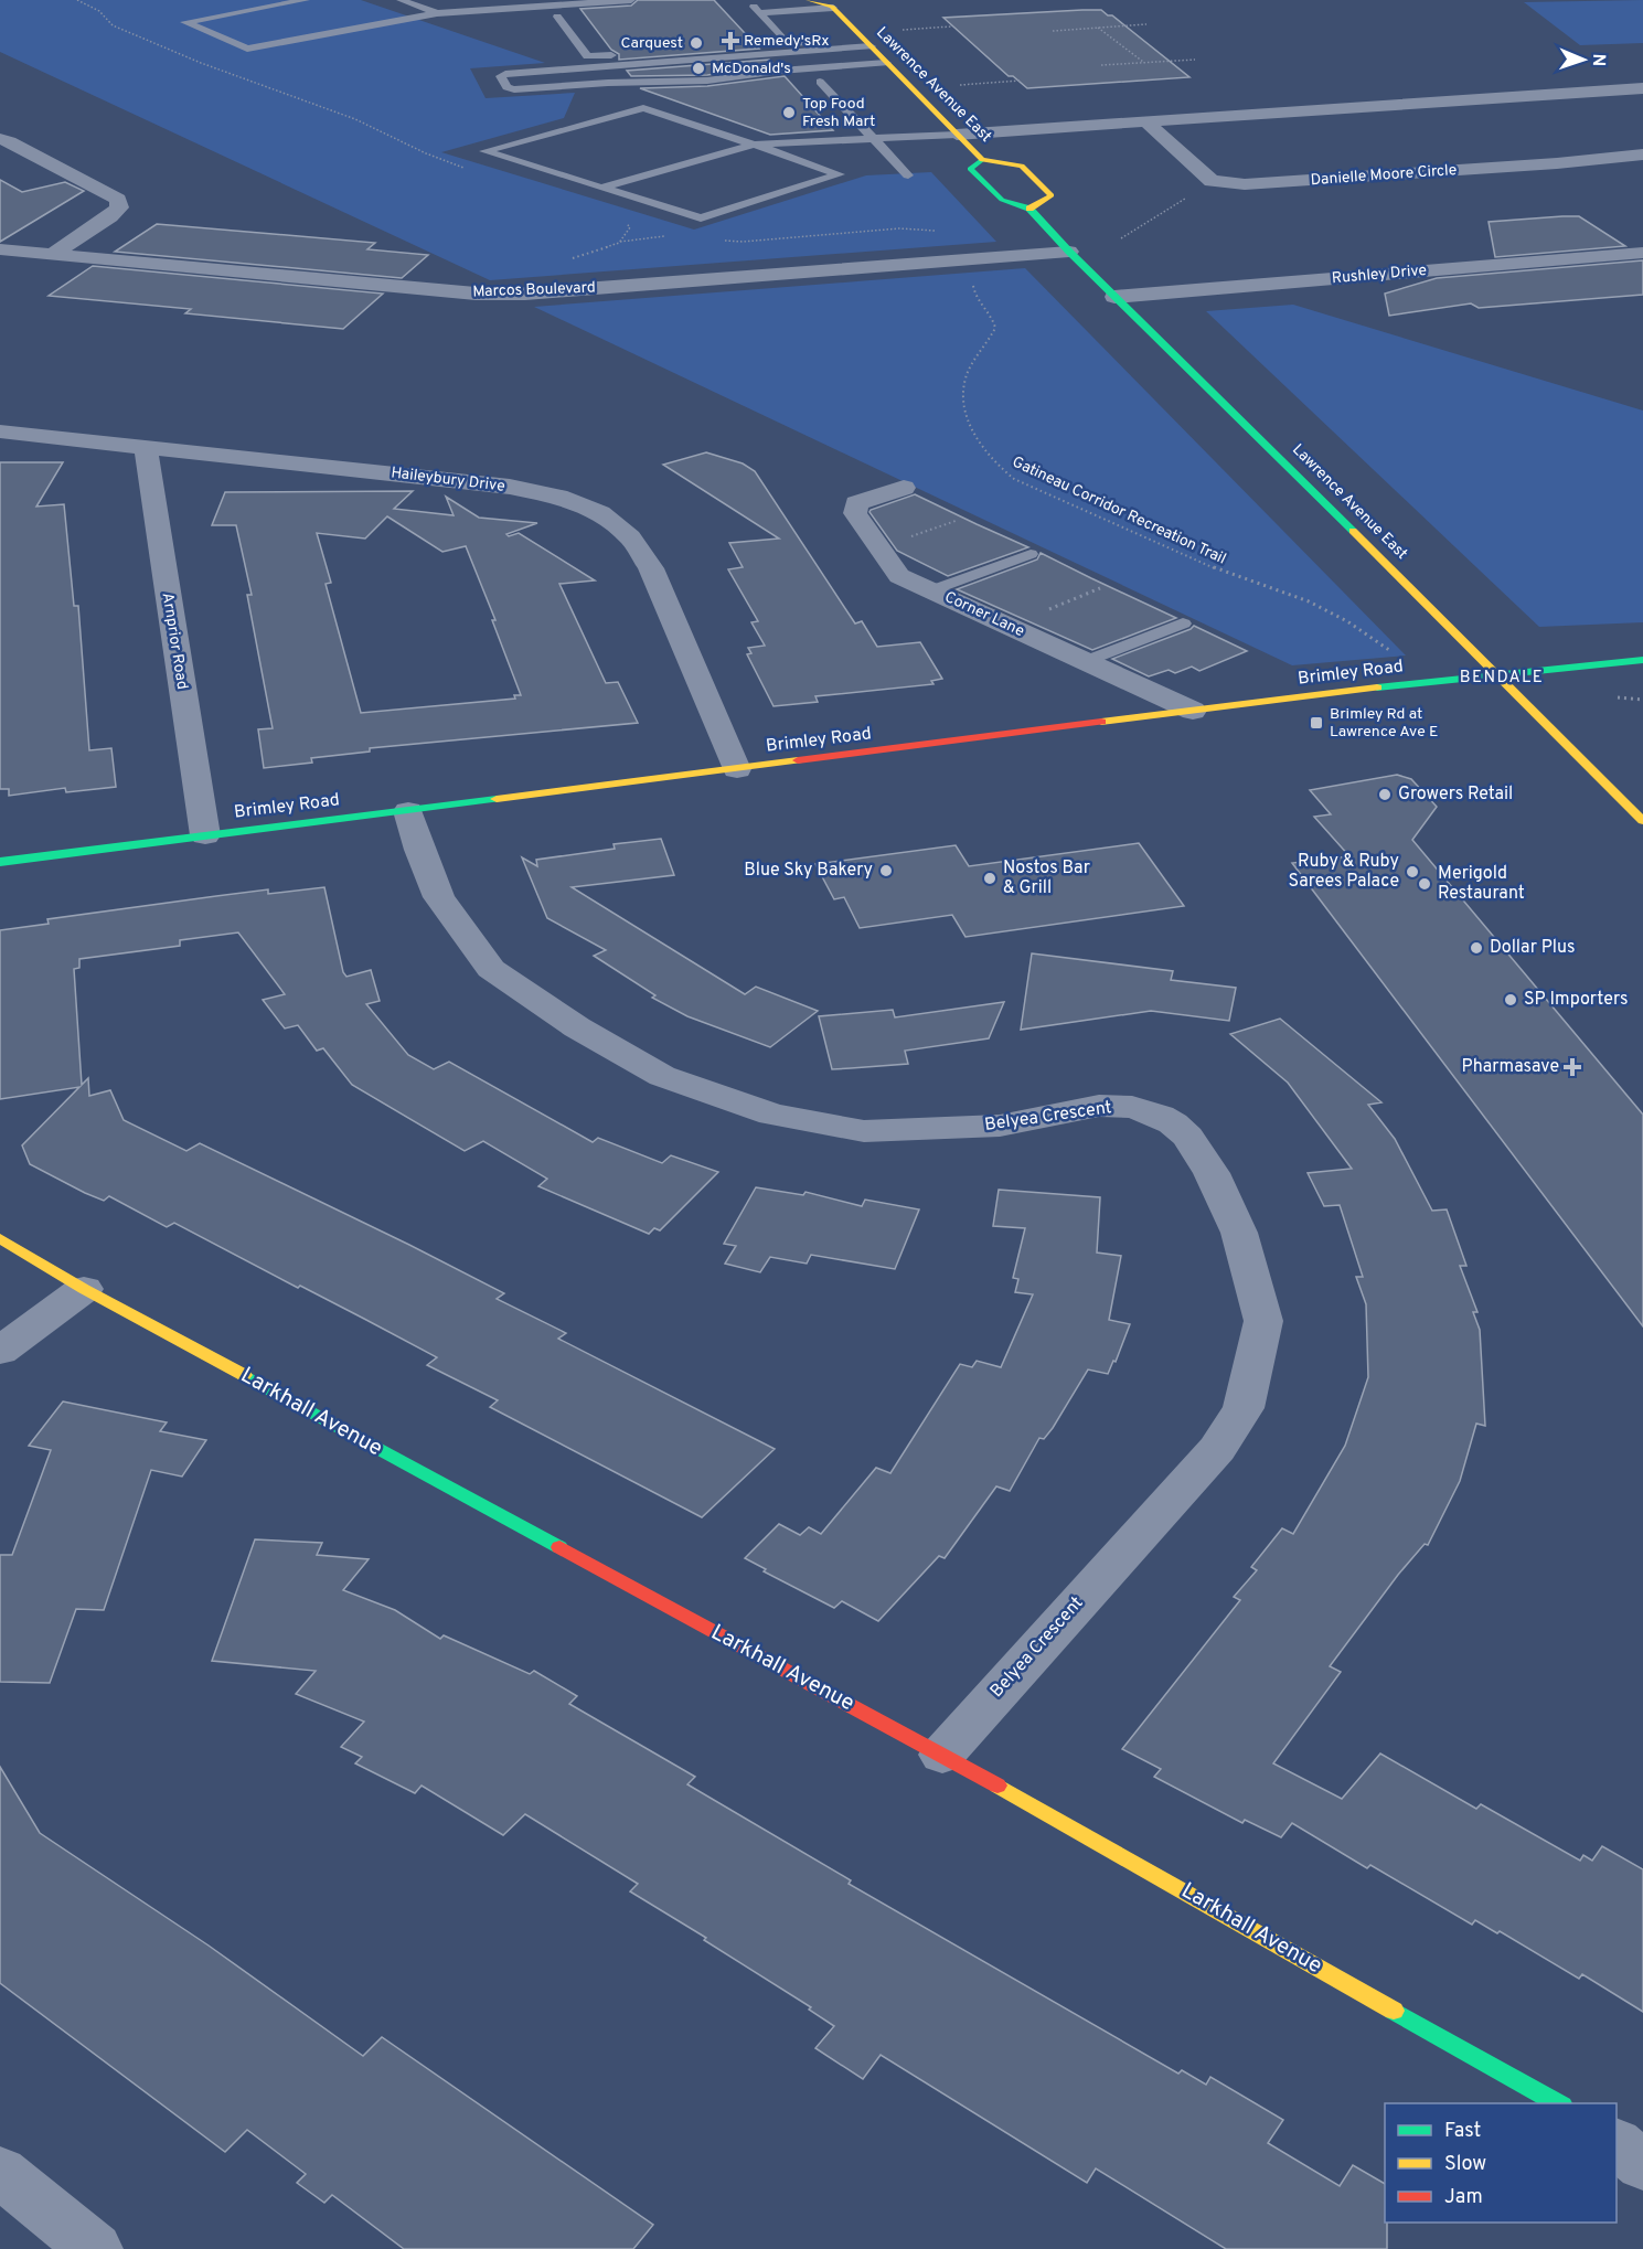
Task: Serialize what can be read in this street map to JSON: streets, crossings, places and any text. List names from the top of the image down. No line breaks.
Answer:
{"streets":{"main road":["Lawrence Avenue East","Brimley Road","Larkhall Avenue"],"street":["Danielle Moore Circle","Rushley Drive","Marcos Boulevard","Haileybury Drive","Corner Lane","Arnprior Road","Belyea Crescent"],"path":["Gatineau Corridor Recreation Trail"]},"crossings":[["Lawrence Avenue East","Rushley Drive"],["Lawrence Avenue East","Marcos Boulevard"],["Lawrence Avenue East","Brimley Road"],["Marcos Boulevard","Gatineau Corridor Recreation Trail"],["Haileybury Drive","Arnprior Road"],["Haileybury Drive","Brimley Road"],["Corner Lane","Brimley Road"],["Arnprior Road","Brimley Road"],["Brimley Road","Belyea Crescent"],["Belyea Crescent","Larkhall Avenue"]],"districts":["BENDALE"],"places":{"health":["Remedy'sRx","Pharmasave"],"other":["Carquest","McDonald's","Top Food Fresh Mart","Growers Retail","Blue Sky Bakery","Ruby & Ruby Sarees Palace","Nostos Bar & Grill","Merigold Restaurant","Dollar Plus","SP Importers"],"transit":["Brimley Rd at Lawrence Ave E"]},"legend":["Fast","Slow","Jam"],"north":"right"}
